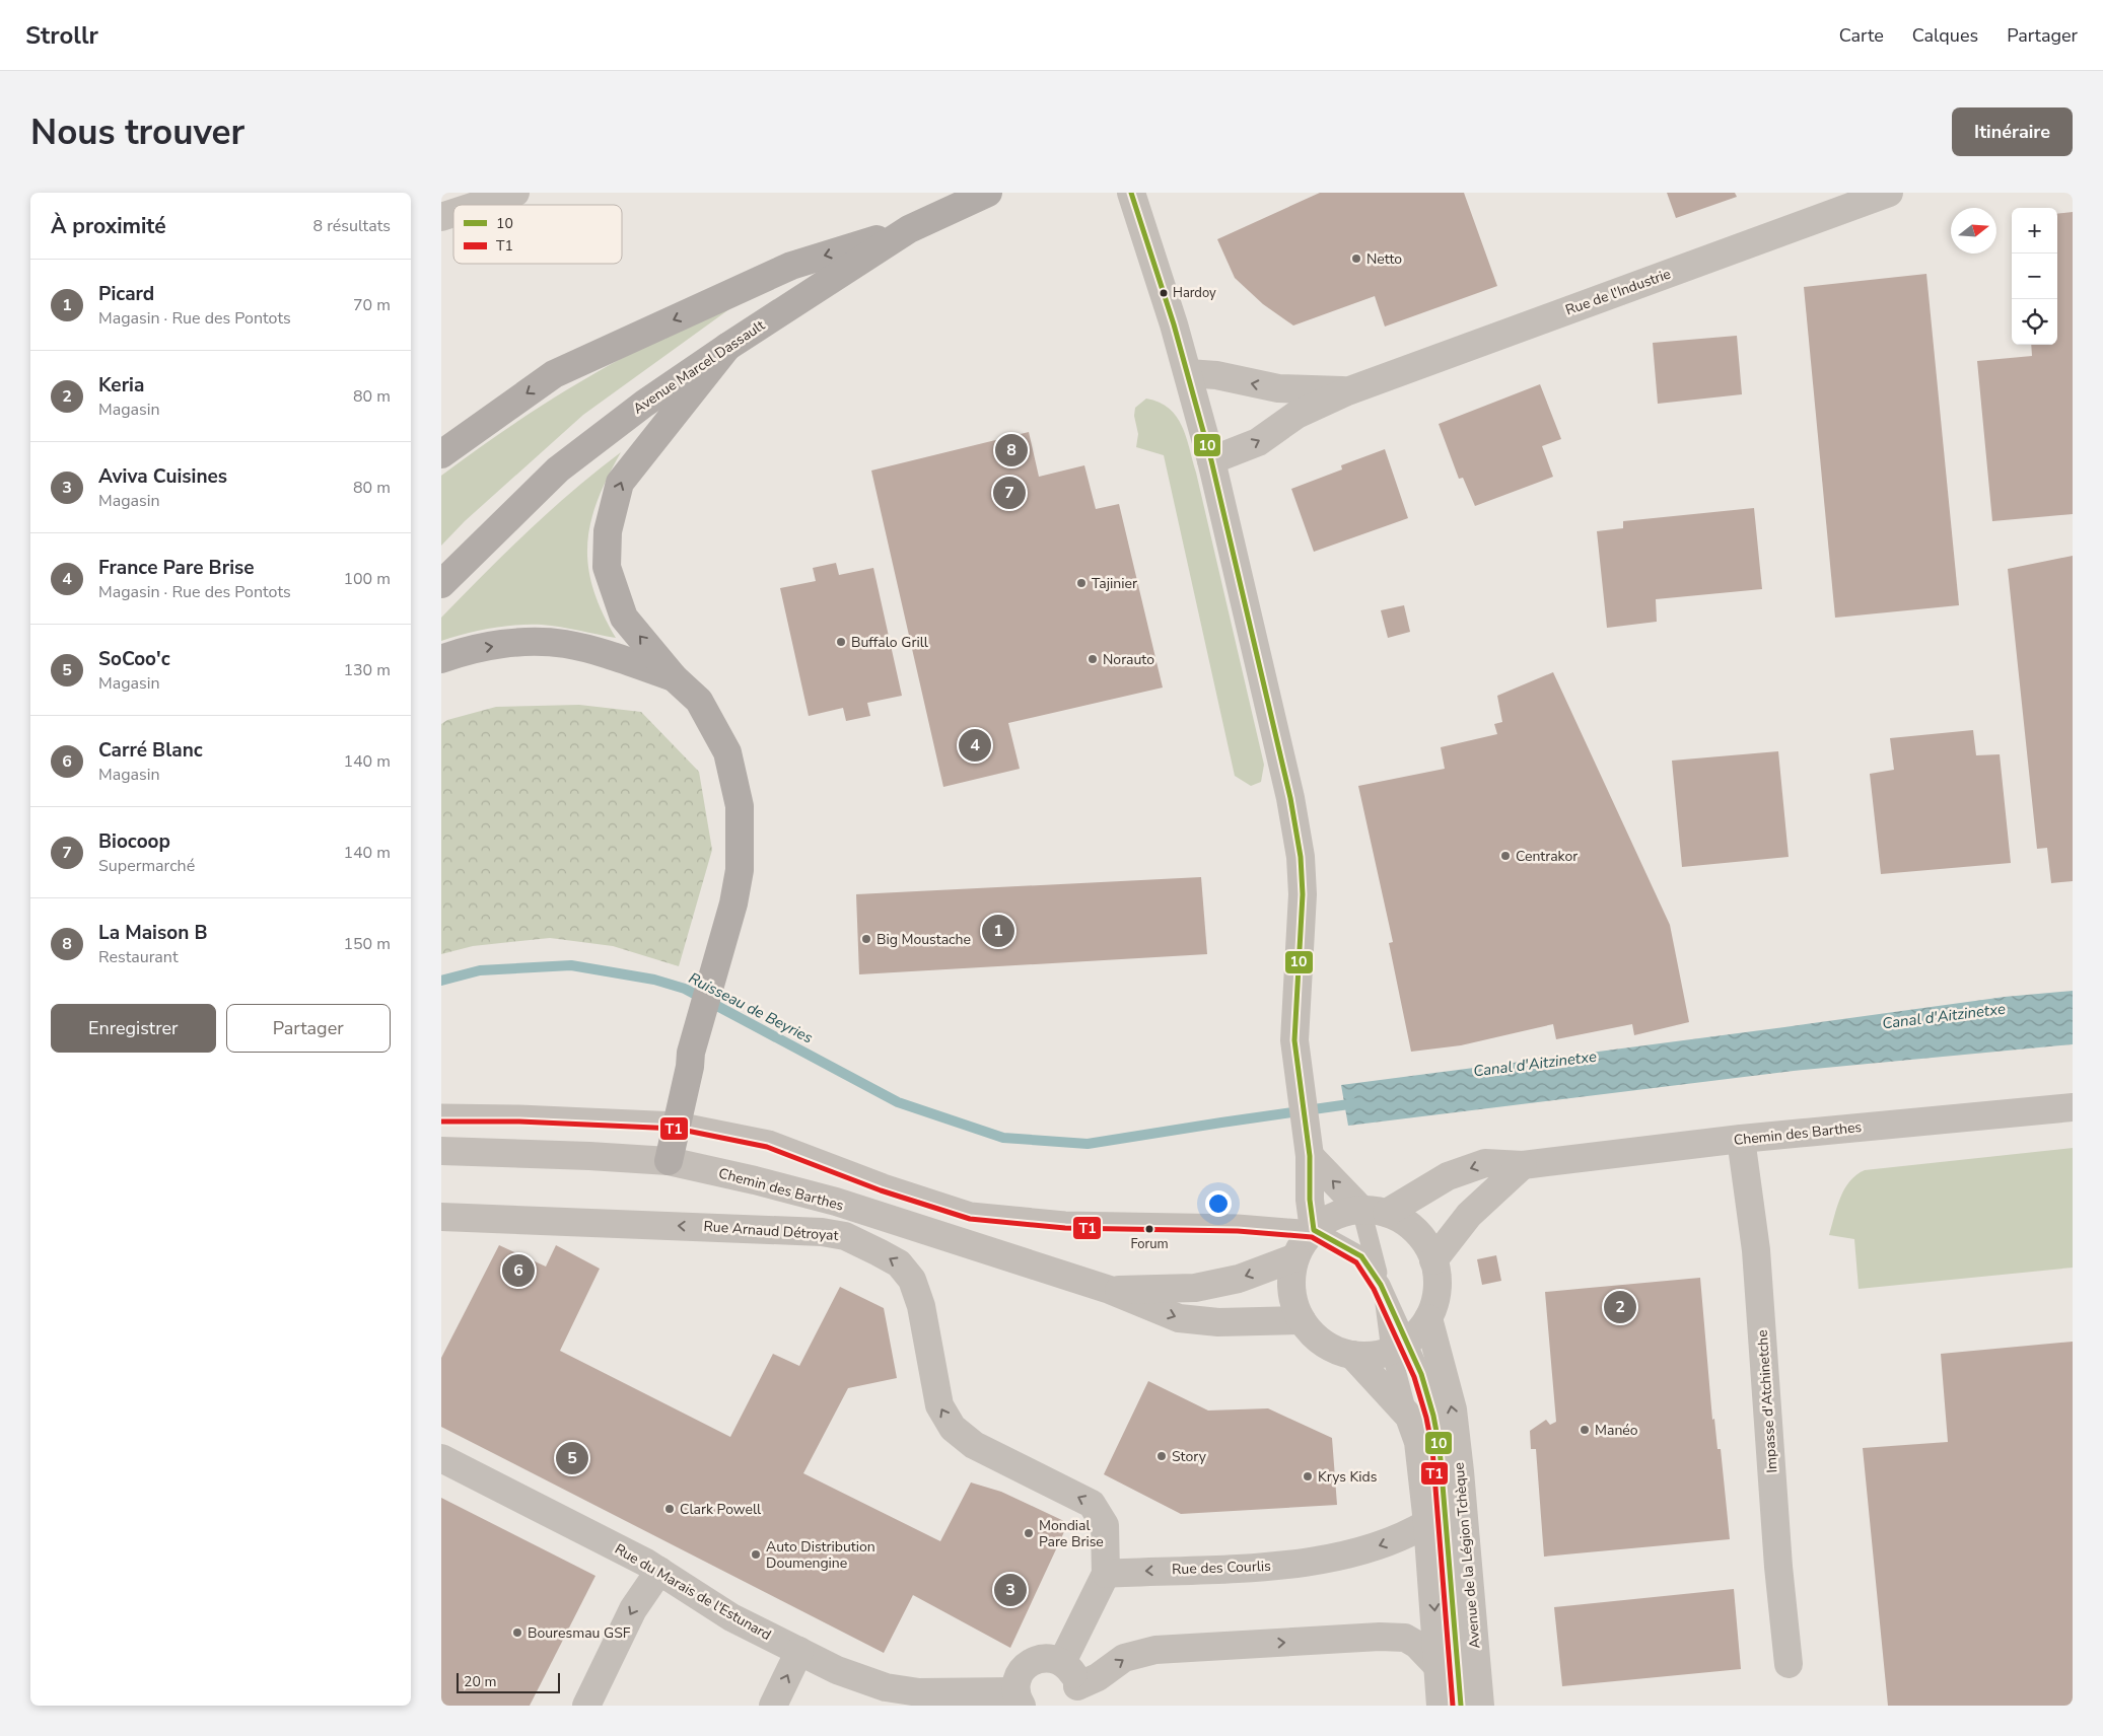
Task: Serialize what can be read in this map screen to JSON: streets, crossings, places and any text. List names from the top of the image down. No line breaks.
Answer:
{"streets":{"main road":["Avenue Marcel Dassault"],"street":["Rue de l'Industrie","Chemin des Barthes","Rue Arnaud Détroyat","Impasse d'Atchinetche","Avenue de la Légion Tchèque","Rue des Courlis","Rue du Marais de l'Estunard"]},"crossings":[["Chemin des Barthes","Impasse d'Atchinetche"],["Rue Arnaud Détroyat","Rue des Courlis"],["Avenue de la Légion Tchèque","Rue des Courlis"]],"one_way":["Rue Arnaud Détroyat"],"water":["Ruisseau de Beyries","Canal d'Aitzinetxe"],"places":["Netto","Hardoy","Tajinier","Buffalo Grill","Norauto","Centrakor","Big Moustache","Forum","Manéo","Story","Krys Kids","Clark Powell","Mondial Pare Brise","Auto Distribution Doumengine","Bouresmau GSF"],"lines":["transit line 10","transit line T1"],"legend":["10","T1"],"scale_bar":"20 m","north":"right","page":{"header":"Strollr","nav":["Carte","Calques","Partager"],"buttons":["Itinéraire",["Enregistrer","Partager"]],"title":"Nous trouver","heading":["À proximité","8 résultats"],"map_buttons":["+","−"],"list":[{"mark":"1","name":"Picard","note":"Magasin · Rue des Pontots","value":"70 m"},{"mark":"2","name":"Keria","note":"Magasin","value":"80 m"},{"mark":"3","name":"Aviva Cuisines","note":"Magasin","value":"80 m"},{"mark":"4","name":"France Pare Brise","note":"Magasin · Rue des Pontots","value":"100 m"},{"mark":"5","name":"SoCoo'c","note":"Magasin","value":"130 m"},{"mark":"6","name":"Carré Blanc","note":"Magasin","value":"140 m"},{"mark":"7","name":"Biocoop","note":"Supermarché","value":"140 m"},{"mark":"8","name":"La Maison B","note":"Restaurant","value":"150 m"}],"pins":["8","7","4","1","6","2","5","3"],"scale":"20 m"}}
